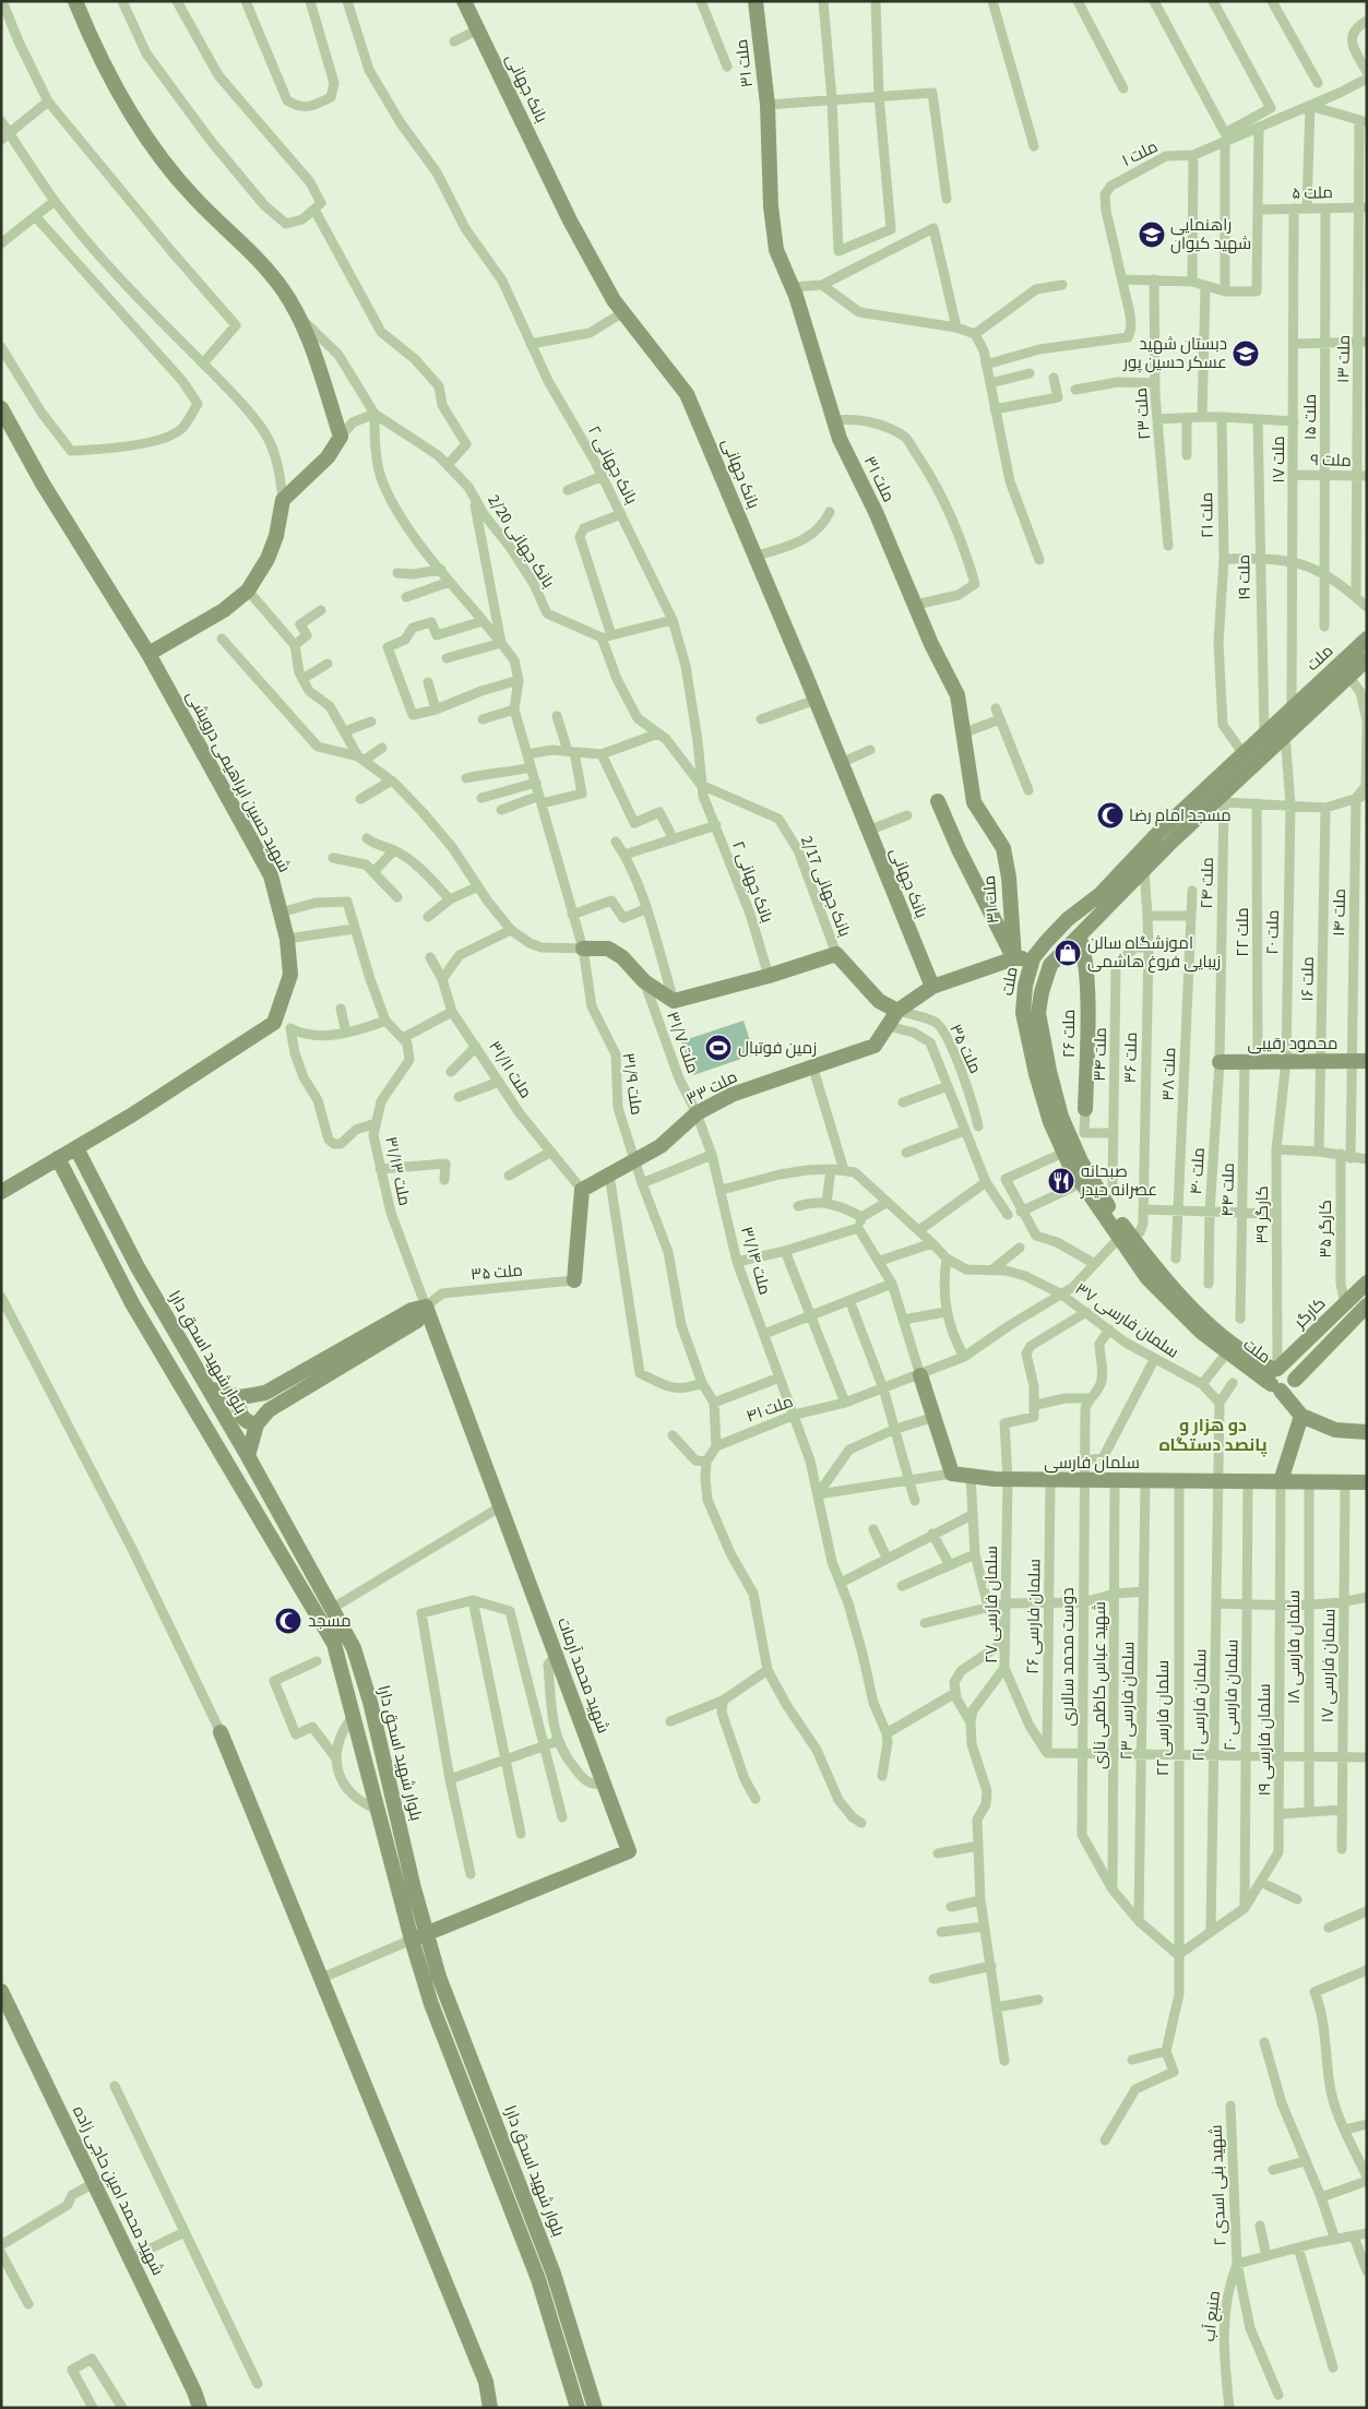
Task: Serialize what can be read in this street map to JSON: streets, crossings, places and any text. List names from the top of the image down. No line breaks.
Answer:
{"streets":{"street":["ملت ۳۱","بانک جهانی","ملت ۱","ملت ۵","ملت ۱۳","ملت ۲۳","ملت ۱۵","ملت ۱۷","ملت ۹","بانک جهانی ۲","ملت ۲۱","بانک جهانی 2/20","ملت ۱۹","ملت","شهید حسین ابراهیمی درویشی","ملت ۲۴","بانک جهانی 2/17","ملت ۱۴","ملت ۲۲","ملت ۲۰","ملت ۱۶","ملت ۲۶","ملت ۳۱/۷","محمود رقیبی","ملت ۳۵","ملت ۳۴","ملت ۳۶","ملت ۳۱/۱۱","ملت ۳۸","ملت ۳۱/۹","ملت ۳۳","ملت ۳۱/۱۳","ملت ۴۰","ملت ۴۴","کارگر ۳۹","کارگر ۳۵","ملت ۳۱/۱۴","کارگر","سلمان فارسی ۳۷","بلوار شهید اسحق دارا","ملت ۴۱","سلمان فارسی","سلمان فارسی ۲۷","سلمان فارسی ۲۶","سلمان فارسی ۱۸","دوست محمد سالاری","سلمان فارسی ۱۷","شهید محمد آرمات","شهید عباس کاظمی نازی","سلمان فارسی ۲۰","سلمان فارسی ۲۳","سلمان فارسی ۲۱","سلمان فارسی ۲۲","سلمان فارسی ۱۹","شهید بنی اسدی ۲","شهید محمد امین حاجی زاده","منبع آب"]},"crossings":[["ملت ۳۱","ملت ۳۳"],["بانک جهانی","ملت ۳۳"],["ملت ۵","ملت ۱۳"],["ملت ۵","ملت ۱۵"],["ملت ۵","ملت ۱۷"],["ملت ۱۳","ملت ۹"],["ملت ۱۵","ملت ۹"],["ملت ۱۷","ملت ۹"],["ملت ۱۷","ملت"],["بانک جهانی ۲","بانک جهانی 2/17"],["ملت ۲۱","ملت"],["ملت ۱۹","ملت"],["ملت","ملت ۲۴"],["ملت","ملت ۱۴"],["ملت","ملت ۲۰"],["ملت","ملت ۲۶"],["ملت","ملت ۳۶"],["ملت","ملت ۳۳"],["ملت","کارگر ۳۹"],["ملت","کارگر"],["ملت","ملت ۴۱"],["شهید حسین ابراهیمی درویشی","ملت ۳۱/۱۳"],["شهید حسین ابراهیمی درویشی","بلوار شهید اسحق دارا"],["ملت ۲۴","محمود رقیبی"],["ملت ۲۴","ملت ۴۰"],["ملت ۱۴","محمود رقیبی"],["ملت ۲۲","محمود رقیبی"],["ملت ۲۲","ملت ۴۴"],["ملت ۲۰","محمود رقیبی"],["ملت ۲۰","کارگر ۳۹"],["ملت ۱۶","محمود رقیبی"],["ملت ۲۶","ملت ۳۴"],["ملت ۳۱/۷","ملت ۳۳"],["ملت ۳۱/۷","ملت ۳۱/۱۴"],["محمود رقیبی","ملت ۴۰"],["محمود رقیبی","ملت ۴۴"],["محمود رقیبی","کارگر ۳۹"],["ملت ۳۵","ملت ۳۳"],["ملت ۳۵","ملت ۳۱/۱۳"],["ملت ۳۵","شهید محمد آرمات"],["ملت ۳۴","ملت ۳۶"],["ملت ۳۶","ملت ۴۱"],["ملت ۳۱/۱۱","ملت ۳۳"],["ملت ۳۱/۹","ملت ۳۳"],["ملت ۳۳","ملت ۳۱/۱۴"],["ملت ۳۱/۱۳","شهید محمد آرمات"],["کارگر ۳۹","کارگر"],["کارگر ۳۵","کارگر"],["ملت ۳۱/۱۴","ملت ۴۱"],["سلمان فارسی ۳۷","ملت ۴۱"],["سلمان فارسی ۳۷","دوست محمد سالاری"],["بلوار شهید اسحق دارا","شهید محمد آرمات"],["سلمان فارسی","سلمان فارسی ۲۷"],["سلمان فارسی","سلمان فارسی ۲۶"],["سلمان فارسی","سلمان فارسی ۱۸"],["سلمان فارسی","دوست محمد سالاری"],["سلمان فارسی","سلمان فارسی ۱۷"],["سلمان فارسی","شهید عباس کاظمی نازی"],["سلمان فارسی","سلمان فارسی ۲۰"],["سلمان فارسی","سلمان فارسی ۲۳"],["سلمان فارسی","سلمان فارسی ۲۱"],["سلمان فارسی","سلمان فارسی ۲۲"],["سلمان فارسی","سلمان فارسی ۱۹"],["سلمان فارسی ۲۷","سلمان فارسی ۲۶"],["دوست محمد سالاری","شهید عباس کاظمی نازی"],["سلمان فارسی ۲۰","سلمان فارسی ۱۹"],["سلمان فارسی ۲۱","سلمان فارسی ۱۹"],["سلمان فارسی ۲۲","سلمان فارسی ۱۹"],["شهید بنی اسدی ۲","منبع آب"]],"districts":["دو هزار و پانصد دستگاه"],"places":{"school or university":["راهنمایی شهید کیوان","دبستان شهید عسکر حسین پور"],"mosque":["مسجد امام رضا","مسجد"],"shop":["اموزشگاه سالن زیبایی فروغ هاشمی"],"sports":["زمین فوتبال"],"restaurant":["صبحانه عصرانه حیدر"]}}
